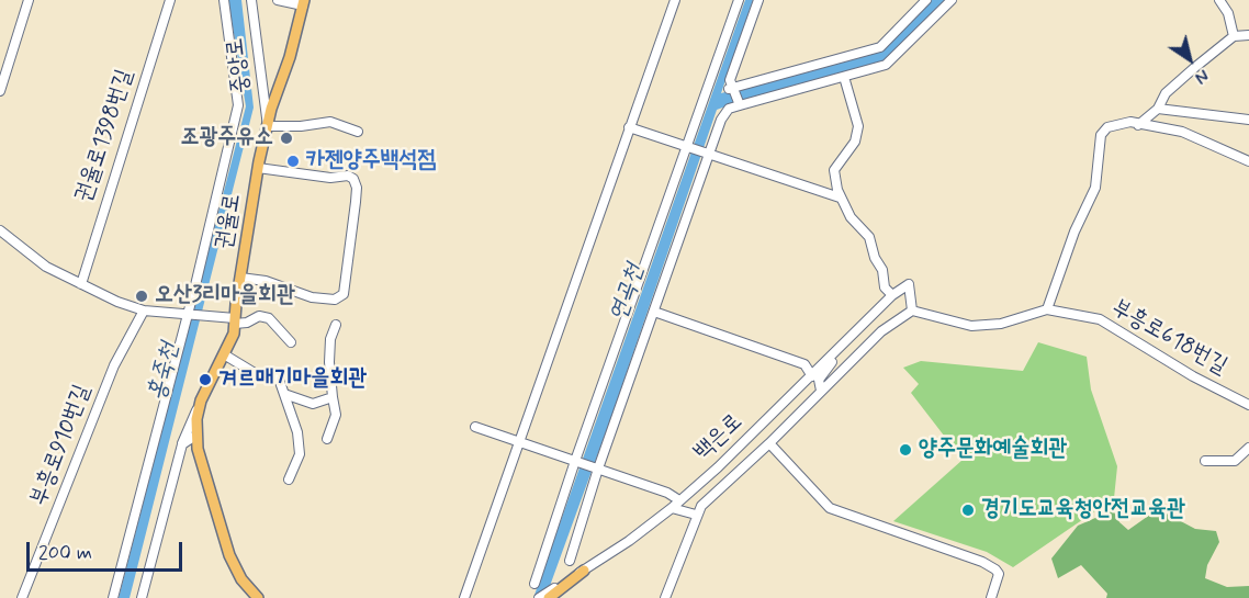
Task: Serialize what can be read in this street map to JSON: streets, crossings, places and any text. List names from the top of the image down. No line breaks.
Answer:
{"streets":{"main road":["권율로"],"street":["중앙로","권율로1398번길","부흥로618번길","백은로","부흥로910번길"]},"crossings":[["중앙로","권율로"],["부흥로618번길","백은로"]],"water":["연곡천","홍죽천"],"places":["조광주유소","카젠양주백석점","오산3리마을회관","겨르매기마을회관","양주문화예술회관","경기도교육청안전교육관"],"scale_bar":"200 m","north":"bottom right"}
